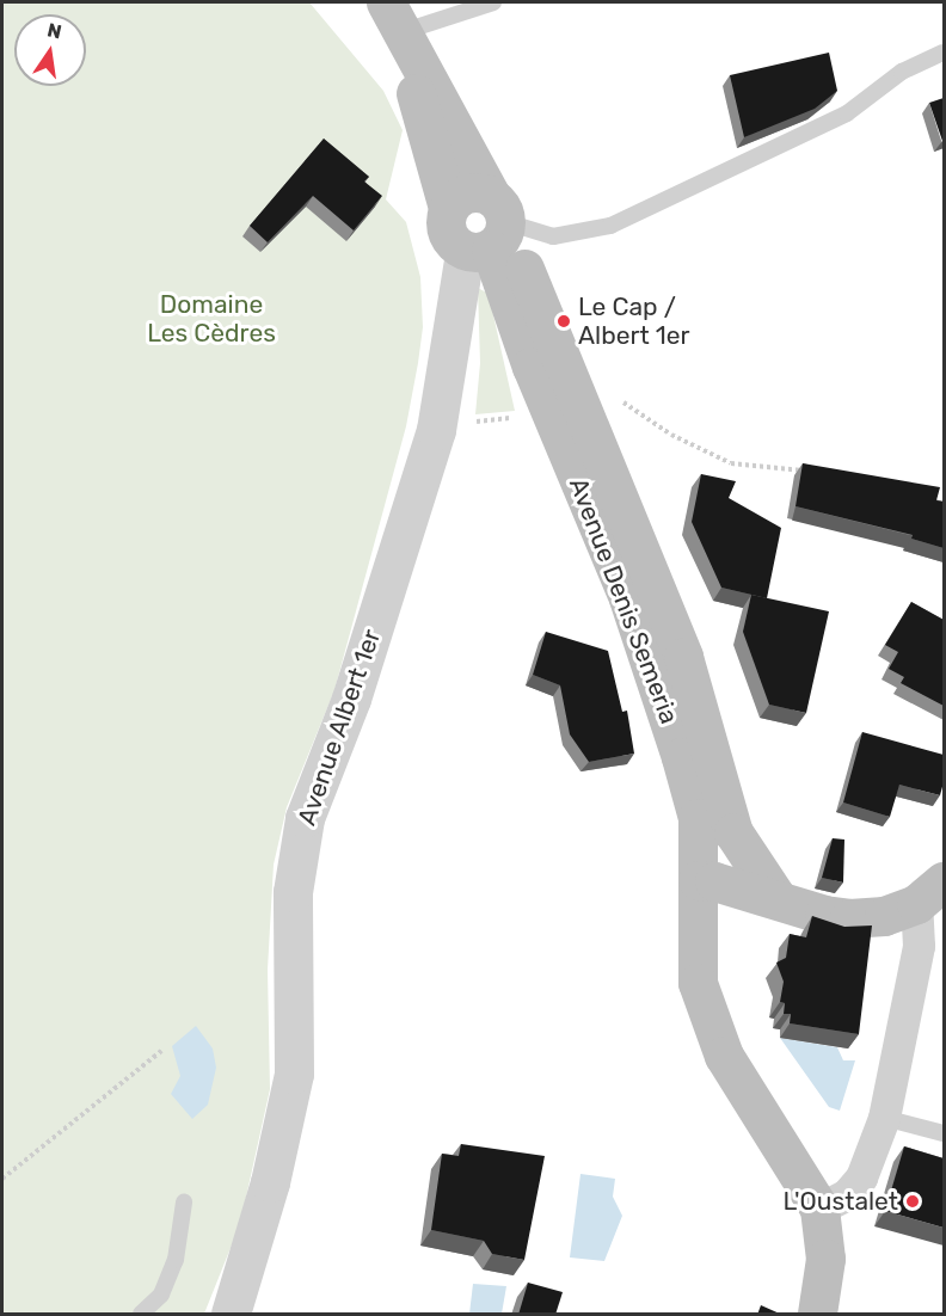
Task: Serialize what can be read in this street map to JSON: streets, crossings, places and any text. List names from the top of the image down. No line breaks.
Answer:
{"streets":{"main road":["Avenue Denis Semeria"],"street":["Avenue Albert 1er"]},"crossings":[["Avenue Denis Semeria","Avenue Albert 1er"]],"parks":["Domaine Les Cèdres"],"places":["Le Cap / Albert 1er","L'Oustalet"],"north":"top"}
